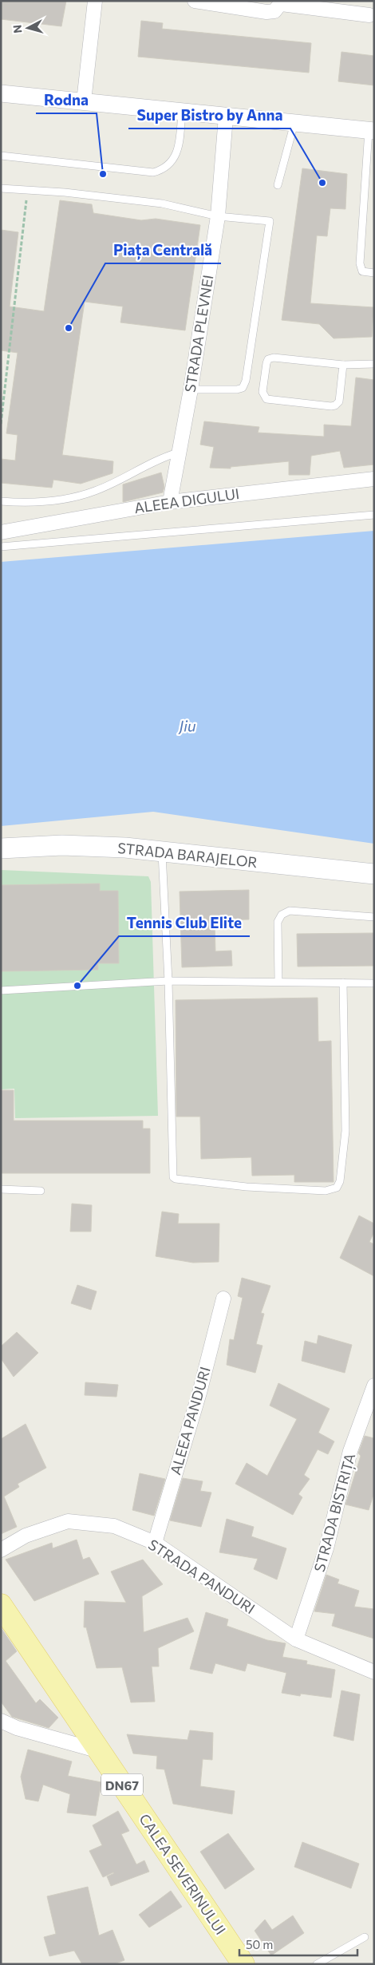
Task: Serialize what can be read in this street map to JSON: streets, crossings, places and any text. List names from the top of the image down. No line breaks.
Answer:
{"streets":{"main road":["STRADA BARAJELOR","DN67","CALEA SEVERINULUI"],"street":["STRADA PLEVNEI","ALEEA DIGULUI","ALEEA PANDURI","STRADA BISTRIȚA","STRADA PANDURI"]},"crossings":[["STRADA PLEVNEI","ALEEA DIGULUI"],["ALEEA PANDURI","STRADA PANDURI"],["STRADA BISTRIȚA","STRADA PANDURI"]],"water":["Jiu"],"places":["Rodna","Super Bistro by Anna","Piața Centrală","Tennis Club Elite"],"scale_bar":"50 m","north":"left"}
